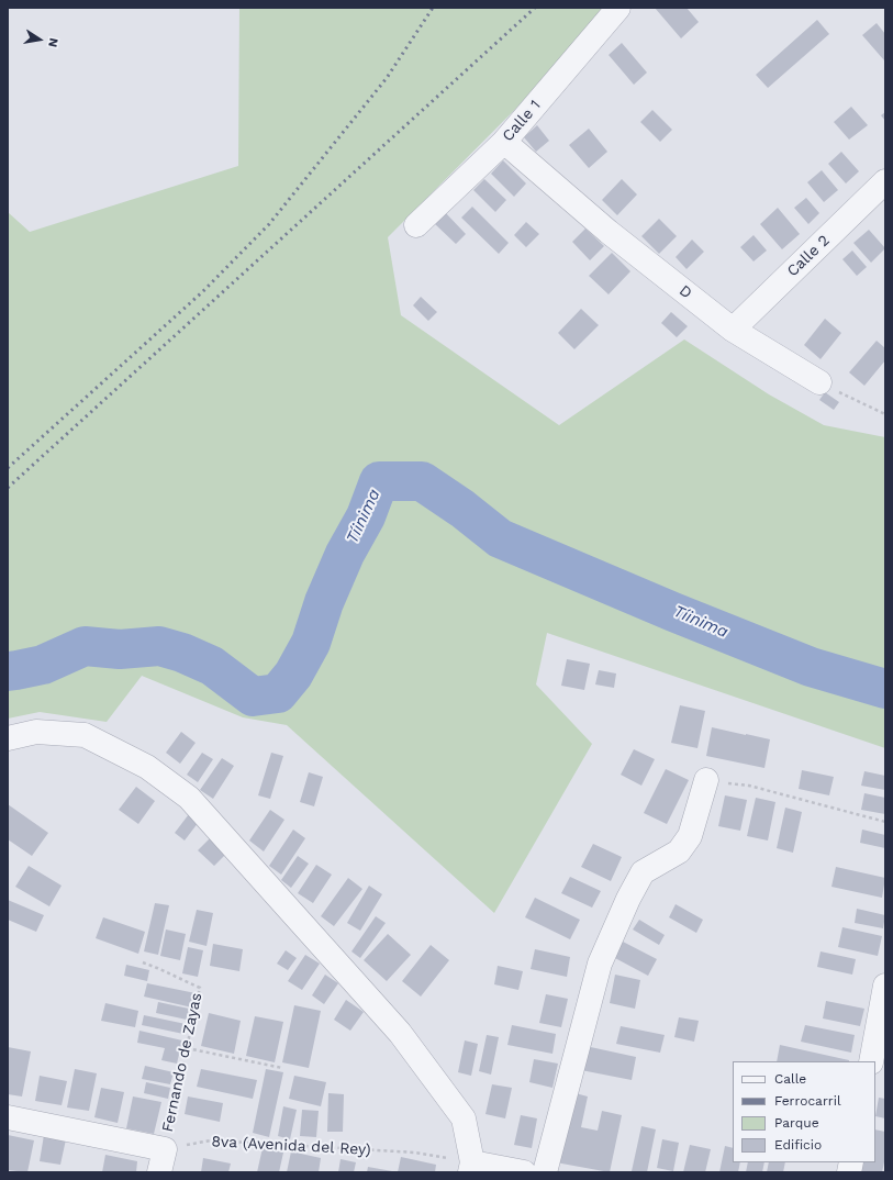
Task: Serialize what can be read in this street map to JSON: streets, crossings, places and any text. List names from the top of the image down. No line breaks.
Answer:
{"streets":{"street":["Calle 1","Calle 2","D"],"path":["Fernando de Zayas","8va (Avenida del Rey)"]},"crossings":[["Calle 1","D"],["Calle 2","D"],["Fernando de Zayas","8va (Avenida del Rey)"]],"water":["Tíinima"],"legend":["Calle","Ferrocarril","Parque","Edificio"],"north":"right"}
